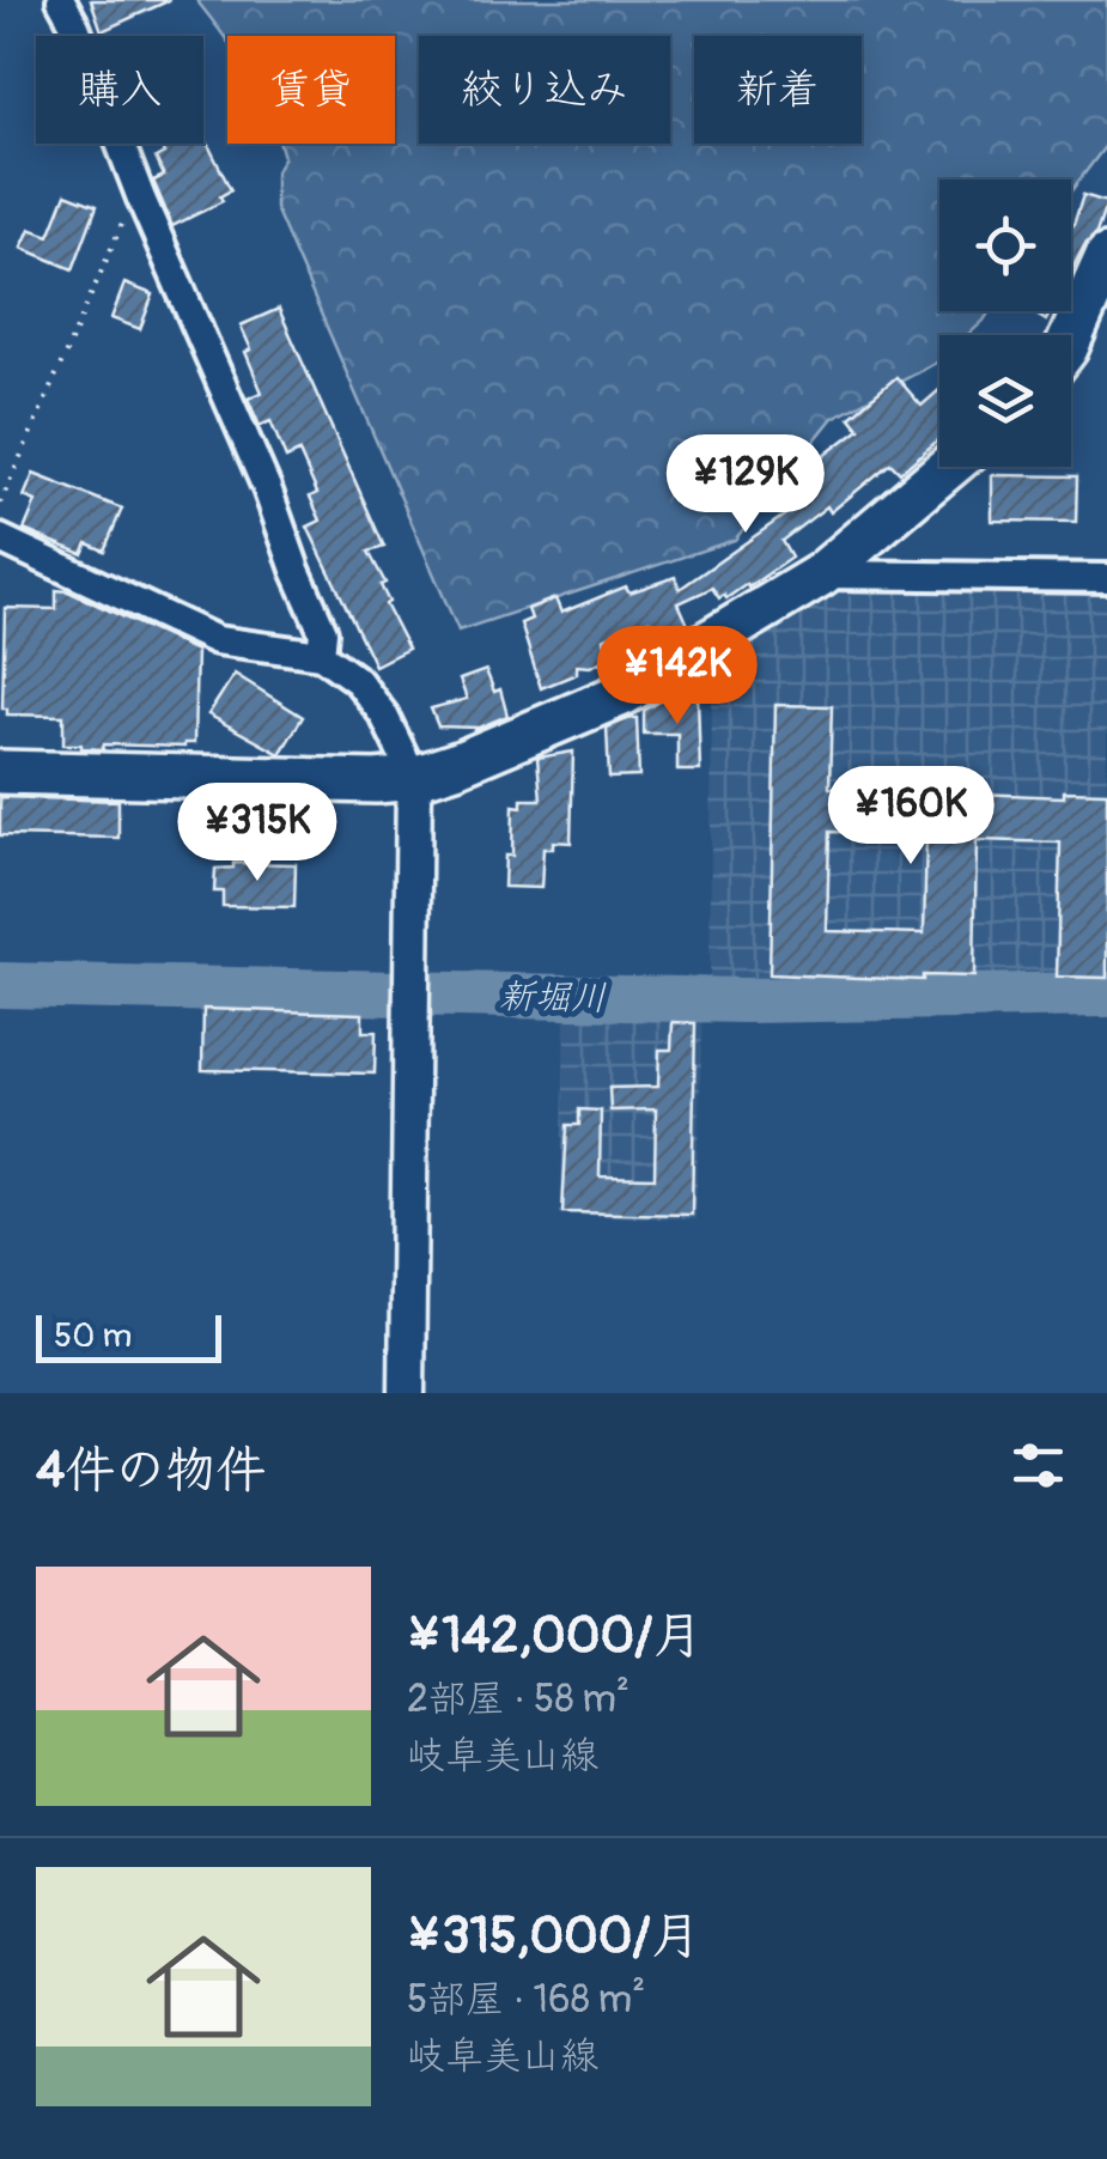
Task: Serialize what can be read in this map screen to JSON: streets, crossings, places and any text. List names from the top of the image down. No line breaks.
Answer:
{"water":["新堀川"],"scale_bar":"50 m","page":{"chip":["購入","賃貸","絞り込み","新着"],"price":["¥129K","¥142K","¥160K","¥315K"],"scale":"50 m","heading":"4件の物件","list":[{"name":"¥142,000/月","note":"2部屋 · 58 m² · 岐阜美山線"},{"name":"¥315,000/月","note":"5部屋 · 168 m² · 岐阜美山線"}]}}
